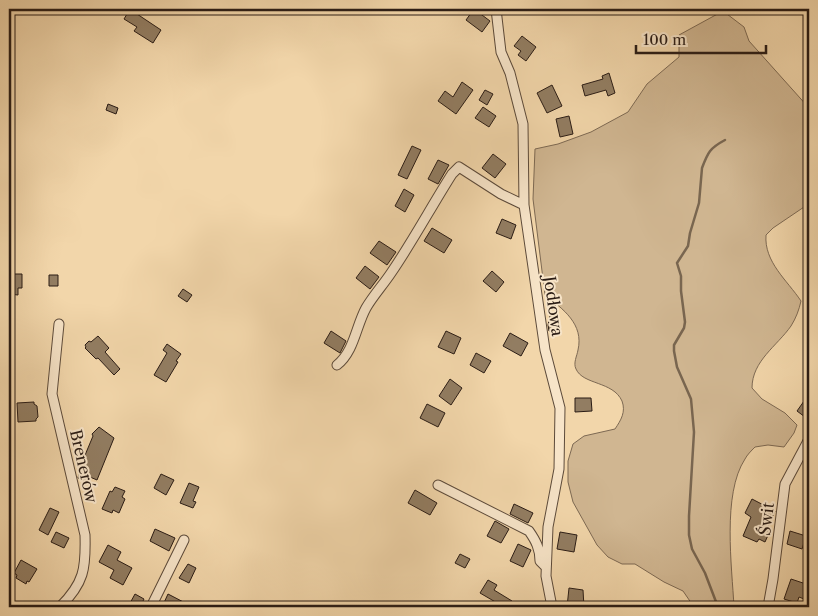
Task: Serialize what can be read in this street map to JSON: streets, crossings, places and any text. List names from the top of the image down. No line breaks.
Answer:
{"streets":{"street":["Jodłowa","Brenerów","Świt"]},"scale_bar":"100 m"}
